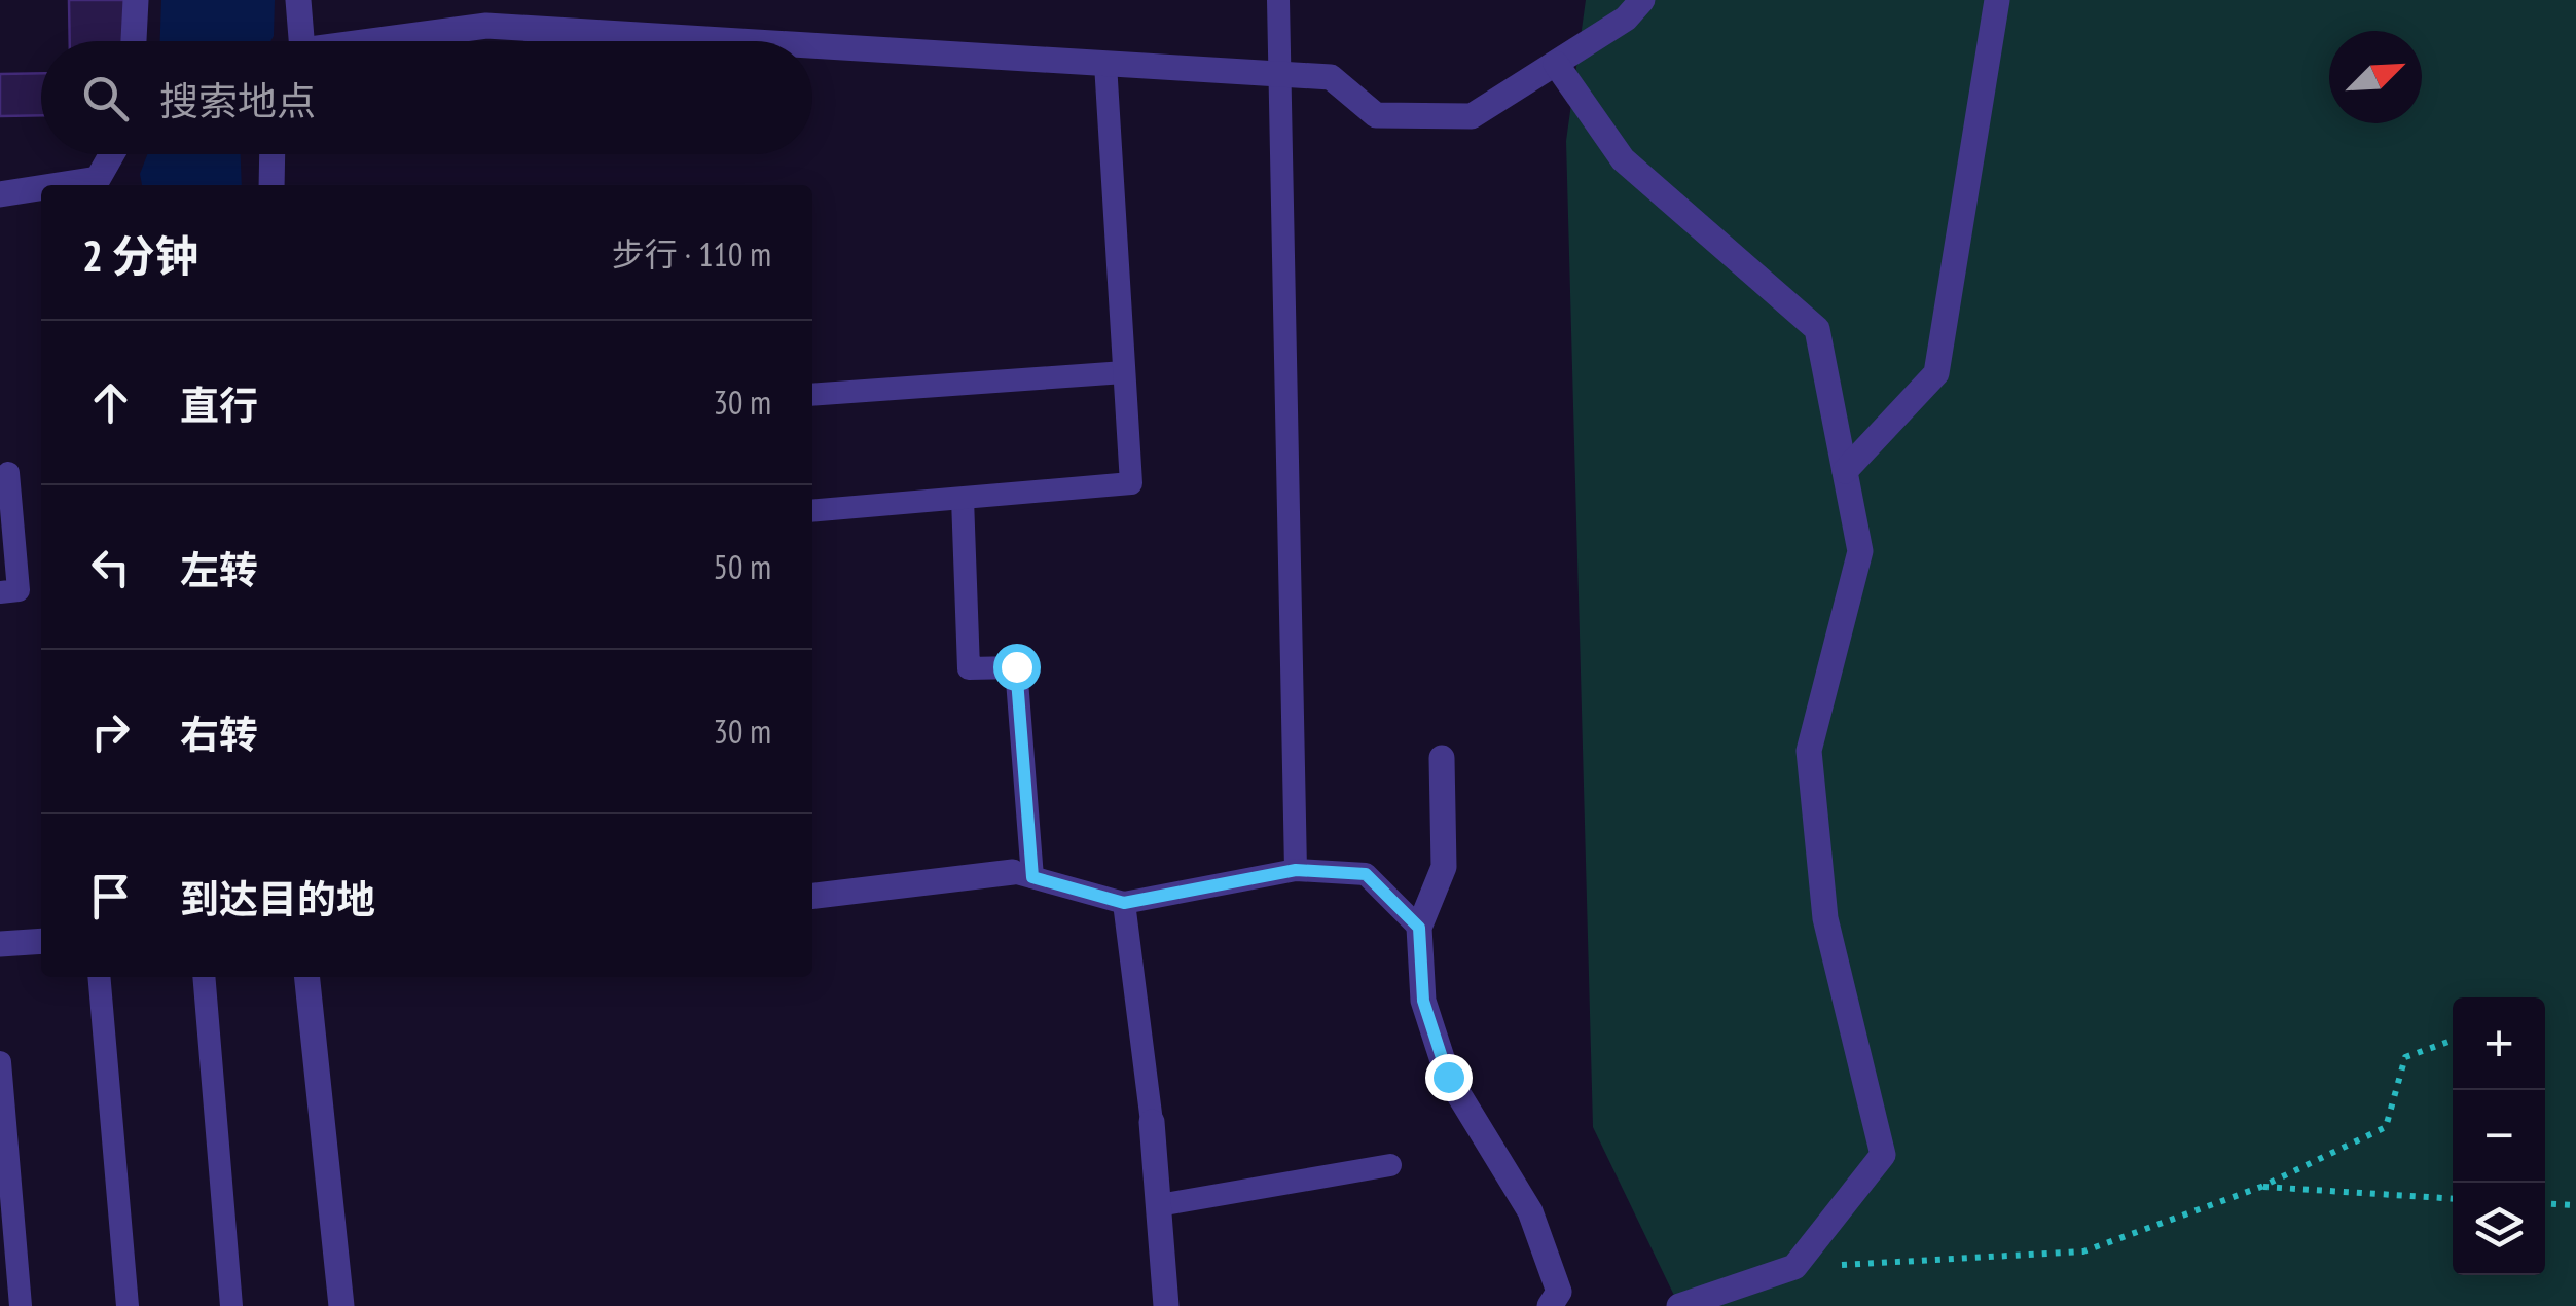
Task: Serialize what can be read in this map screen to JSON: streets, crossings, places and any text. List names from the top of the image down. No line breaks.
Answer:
{"north":"top right","page":{"search":"搜索地点","heading":["2 分钟","步行 · 110 m"],"list":[["直行","30 m"],["左转","50 m"],["右转","30 m"],"到达目的地"],"map_buttons":["+","−"]}}
